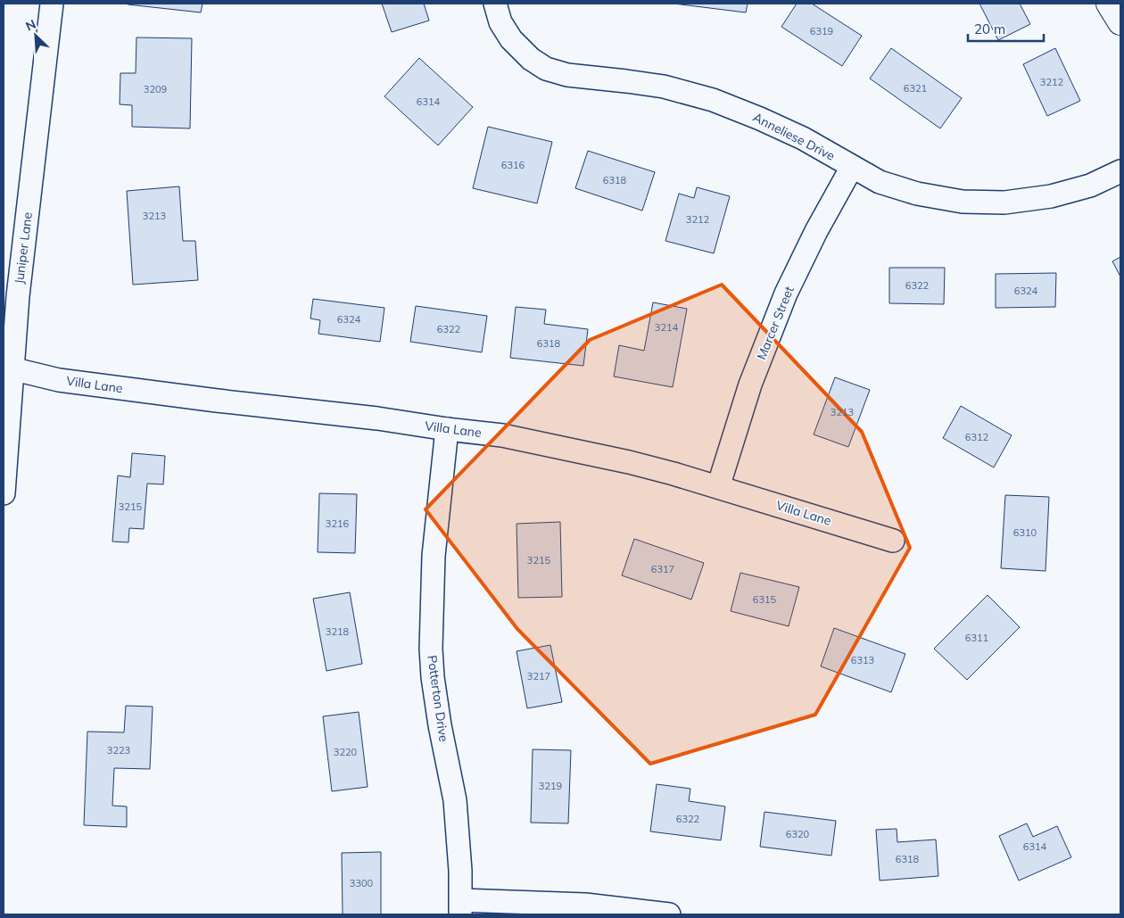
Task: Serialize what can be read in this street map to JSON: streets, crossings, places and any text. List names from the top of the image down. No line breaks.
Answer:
{"streets":{"street":["Anneliese Drive","Juniper Lane","Marcer Street","Villa Lane","Potterton Drive"]},"crossings":[["Anneliese Drive","Marcer Street"],["Juniper Lane","Villa Lane"],["Marcer Street","Villa Lane"],["Villa Lane","Potterton Drive"]],"house_numbers":["6319","3212","6321","3209","6314","6316","6318","3213","3212","6322","6324","6324","3214","6322","6318","3213","6312","3215","3216","6310","3215","6317","6315","3218","6311","6313","3217","3223","3220","3219","6322","6320","6314","6318","3300"],"scale_bar":"20 m","north":"top left"}
